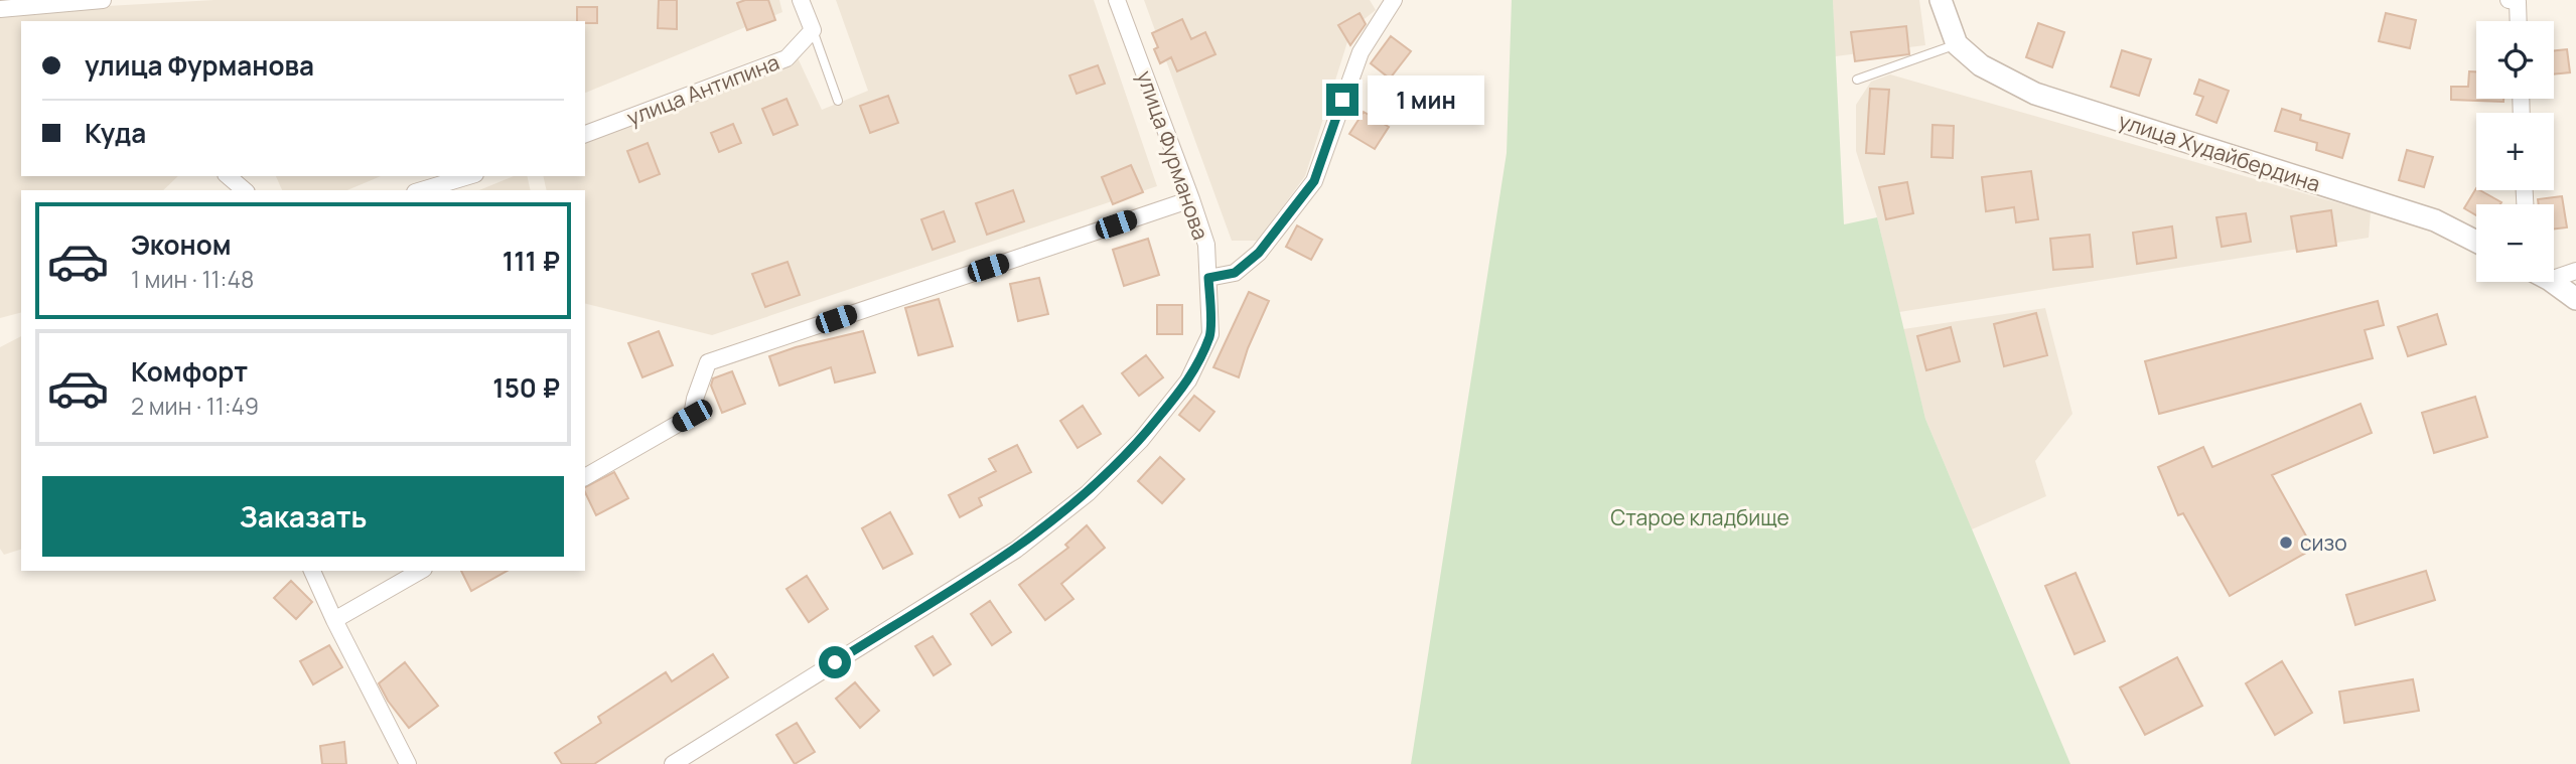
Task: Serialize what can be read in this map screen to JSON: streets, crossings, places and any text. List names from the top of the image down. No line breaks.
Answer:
{"streets":{"street":["улица Антипина","улица Худайбердина","улица Фурманова"]},"parks":["Старое кладбище"],"places":["сизо"],"page":{"map_buttons":["+","−"],"banner":["улица Фурманова","Куда"],"bubble":"1 мин","list":[{"name":"Эконом","note":"1 мин · 11:48","value":"111 ₽"},{"name":"Комфорт","note":"2 мин · 11:49","value":"150 ₽"}],"buttons":"Заказать"}}
